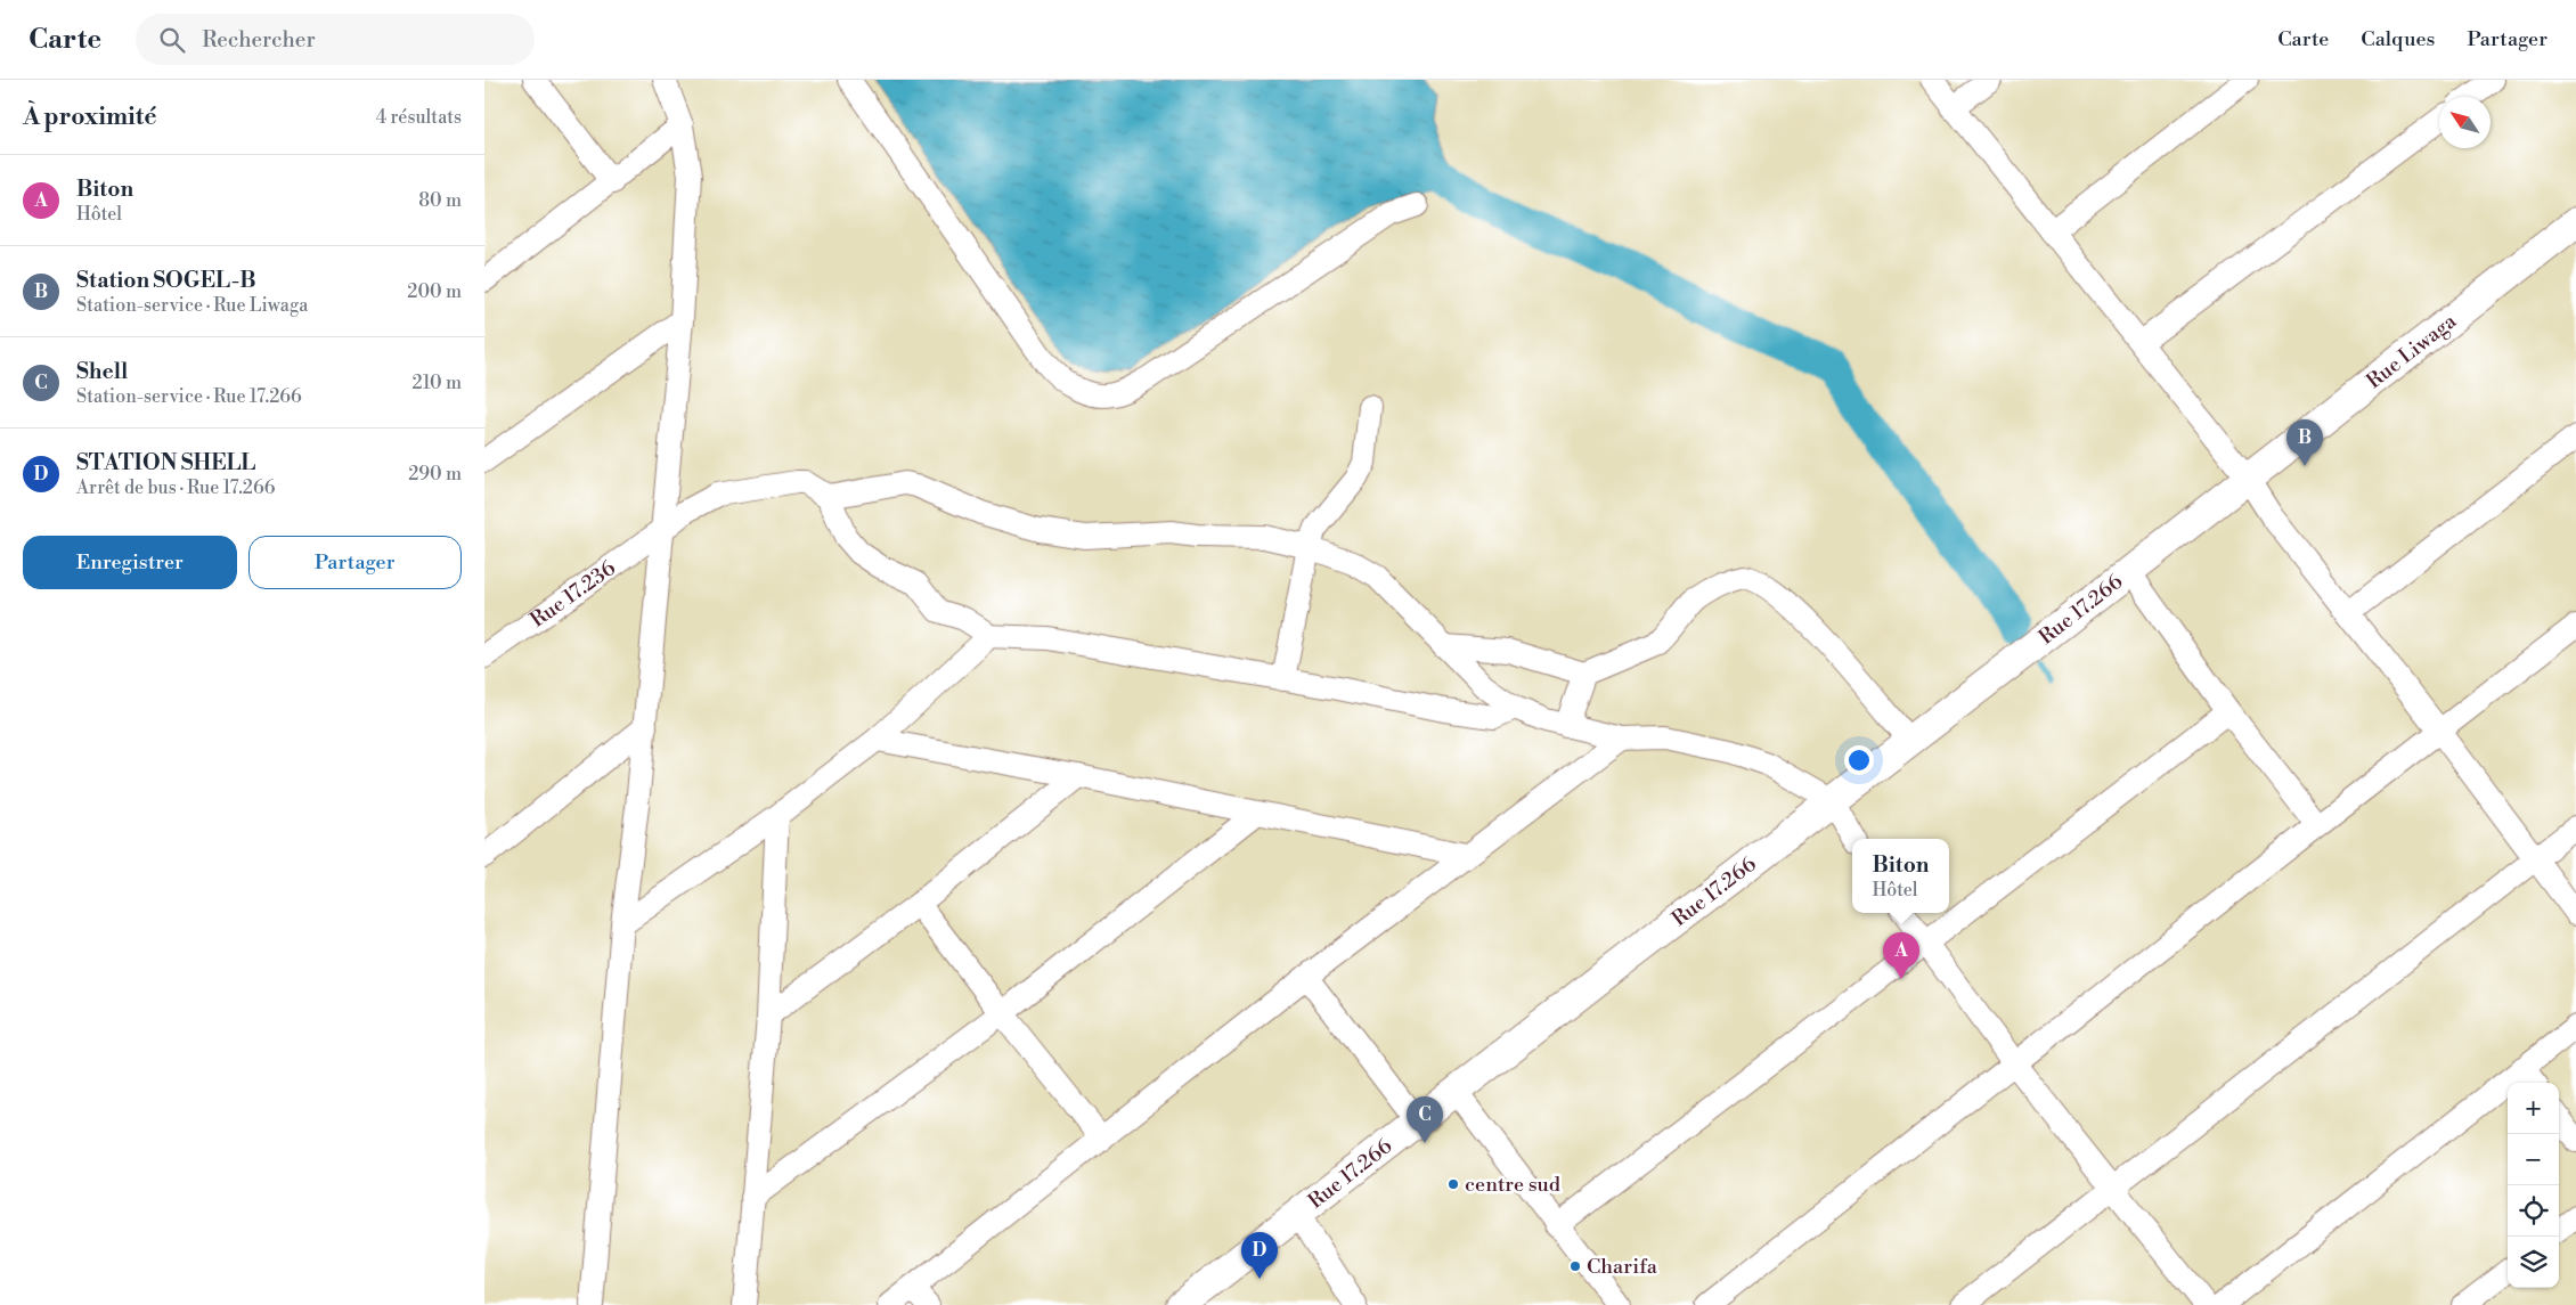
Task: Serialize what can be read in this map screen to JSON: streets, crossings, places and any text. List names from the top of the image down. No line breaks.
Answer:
{"streets":{"main road":["Rue Liwaga","Rue 17.266"],"street":["Rue 17.236"]},"crossings":[["Rue Liwaga","Rue 17.266"]],"places":["centre sud","Charifa"],"north":"top left","page":{"header":"Carte","search":"Rechercher","nav":["Carte","Calques","Partager"],"heading":["À proximité","4 résultats"],"list":[{"mark":"A","name":"Biton","note":"Hôtel","value":"80 m"},{"mark":"B","name":"Station SOGEL-B","note":"Station-service · Rue Liwaga","value":"200 m"},{"mark":"C","name":"Shell","note":"Station-service · Rue 17.266","value":"210 m"},{"mark":"D","name":"STATION SHELL","note":"Arrêt de bus · Rue 17.266","value":"290 m"}],"pins":["B","A","C","D"],"buttons":["Enregistrer","Partager"],"popup":["Biton","Hôtel"],"map_buttons":["+","−"]}}
